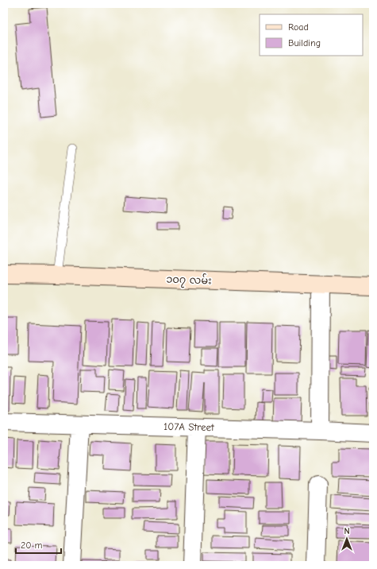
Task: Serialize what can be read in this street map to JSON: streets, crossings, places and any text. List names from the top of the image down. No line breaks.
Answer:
{"streets":{"main road":["၁၀၇ လမ်း"],"street":["107A Street"]},"legend":["Road","Building"],"scale_bar":"20 m","north":"top"}
